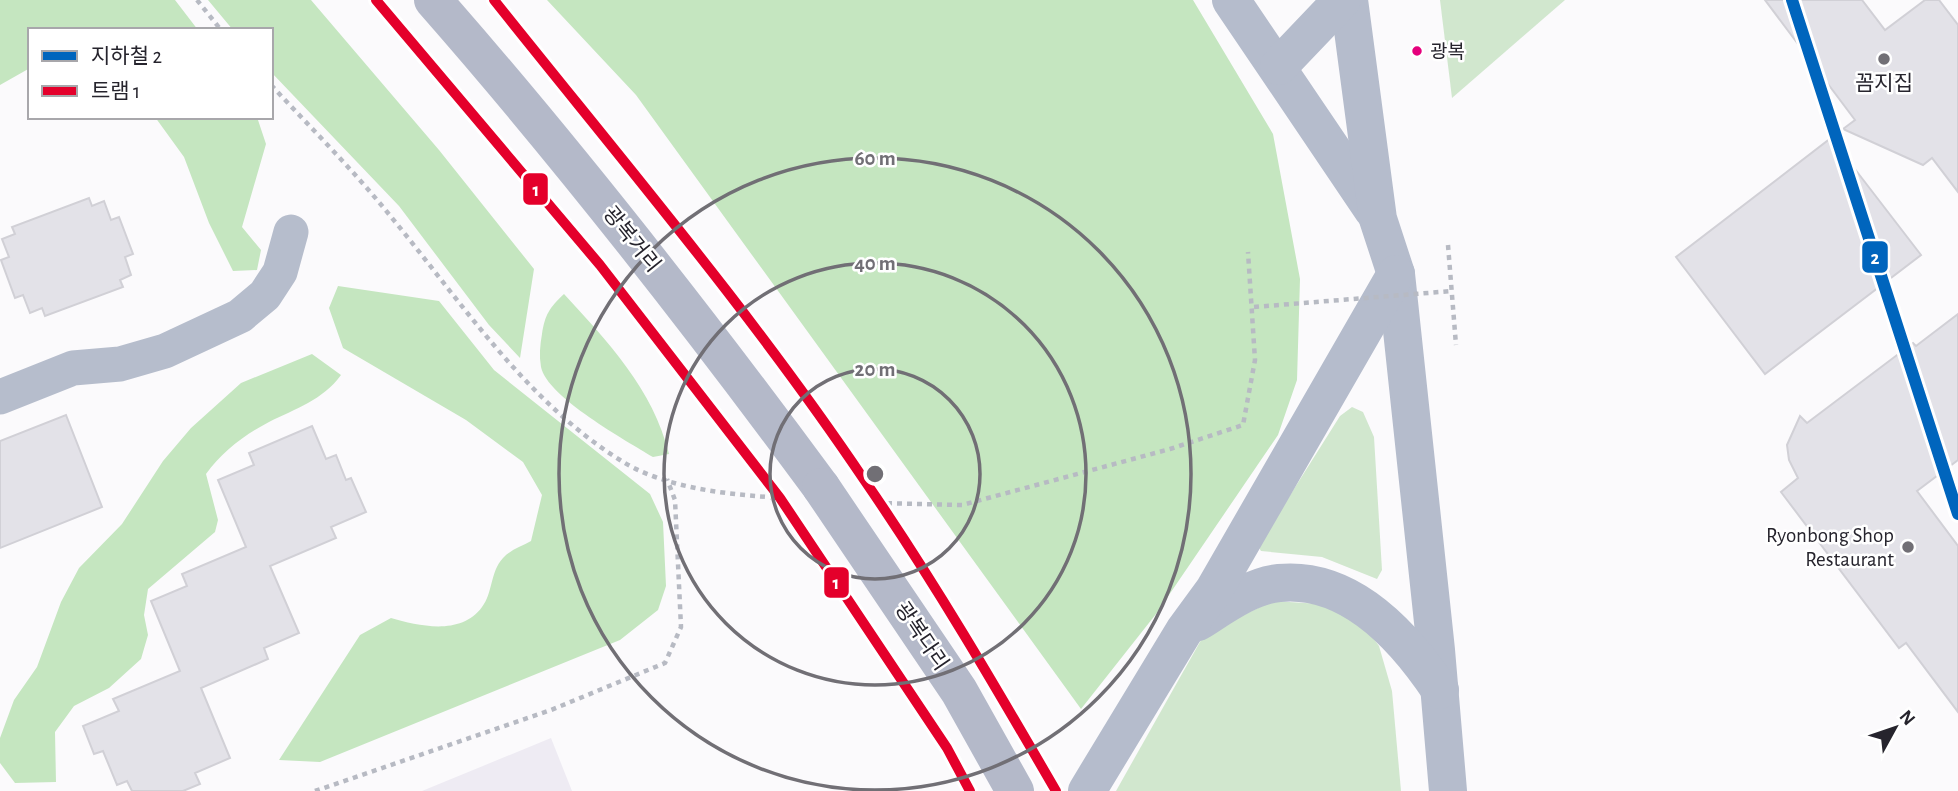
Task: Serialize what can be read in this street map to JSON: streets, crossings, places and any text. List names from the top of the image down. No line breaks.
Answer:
{"streets":{"highway":["광복거리","광복다리"]},"crossings":[["광복거리","광복다리"]],"places":["광복","꼼지집","Ryonbong Shop Restaurant"],"lines":["metro line 2","tram line 1"],"legend":["지하철 2","트램 1"],"north":"top right","rings":["60 m","40 m","20 m"]}
